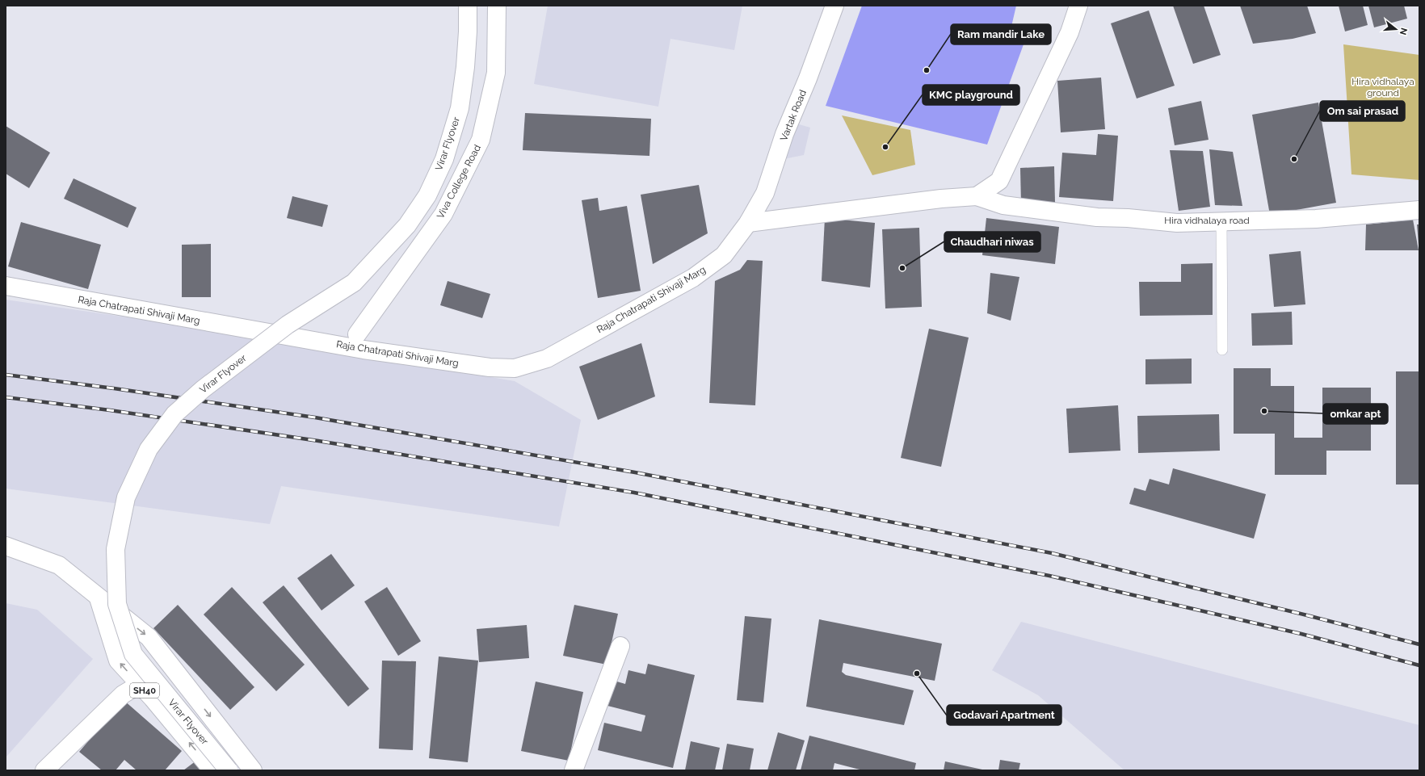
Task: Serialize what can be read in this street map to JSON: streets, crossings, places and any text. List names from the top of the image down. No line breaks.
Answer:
{"streets":{"street":["Vartak Road","Virar Flyover","Viva College Road","Hira vidhalaya road","Raja Chatrapati Shivaji Marg","SH40"]},"crossings":[["Vartak Road","Raja Chatrapati Shivaji Marg"]],"parks":["Hira vidhalaya ground"],"places":["Ram mandir Lake","KMC playground","Om sai prasad","Chaudhari niwas","omkar apt","Godavari Apartment"],"north":"right"}
